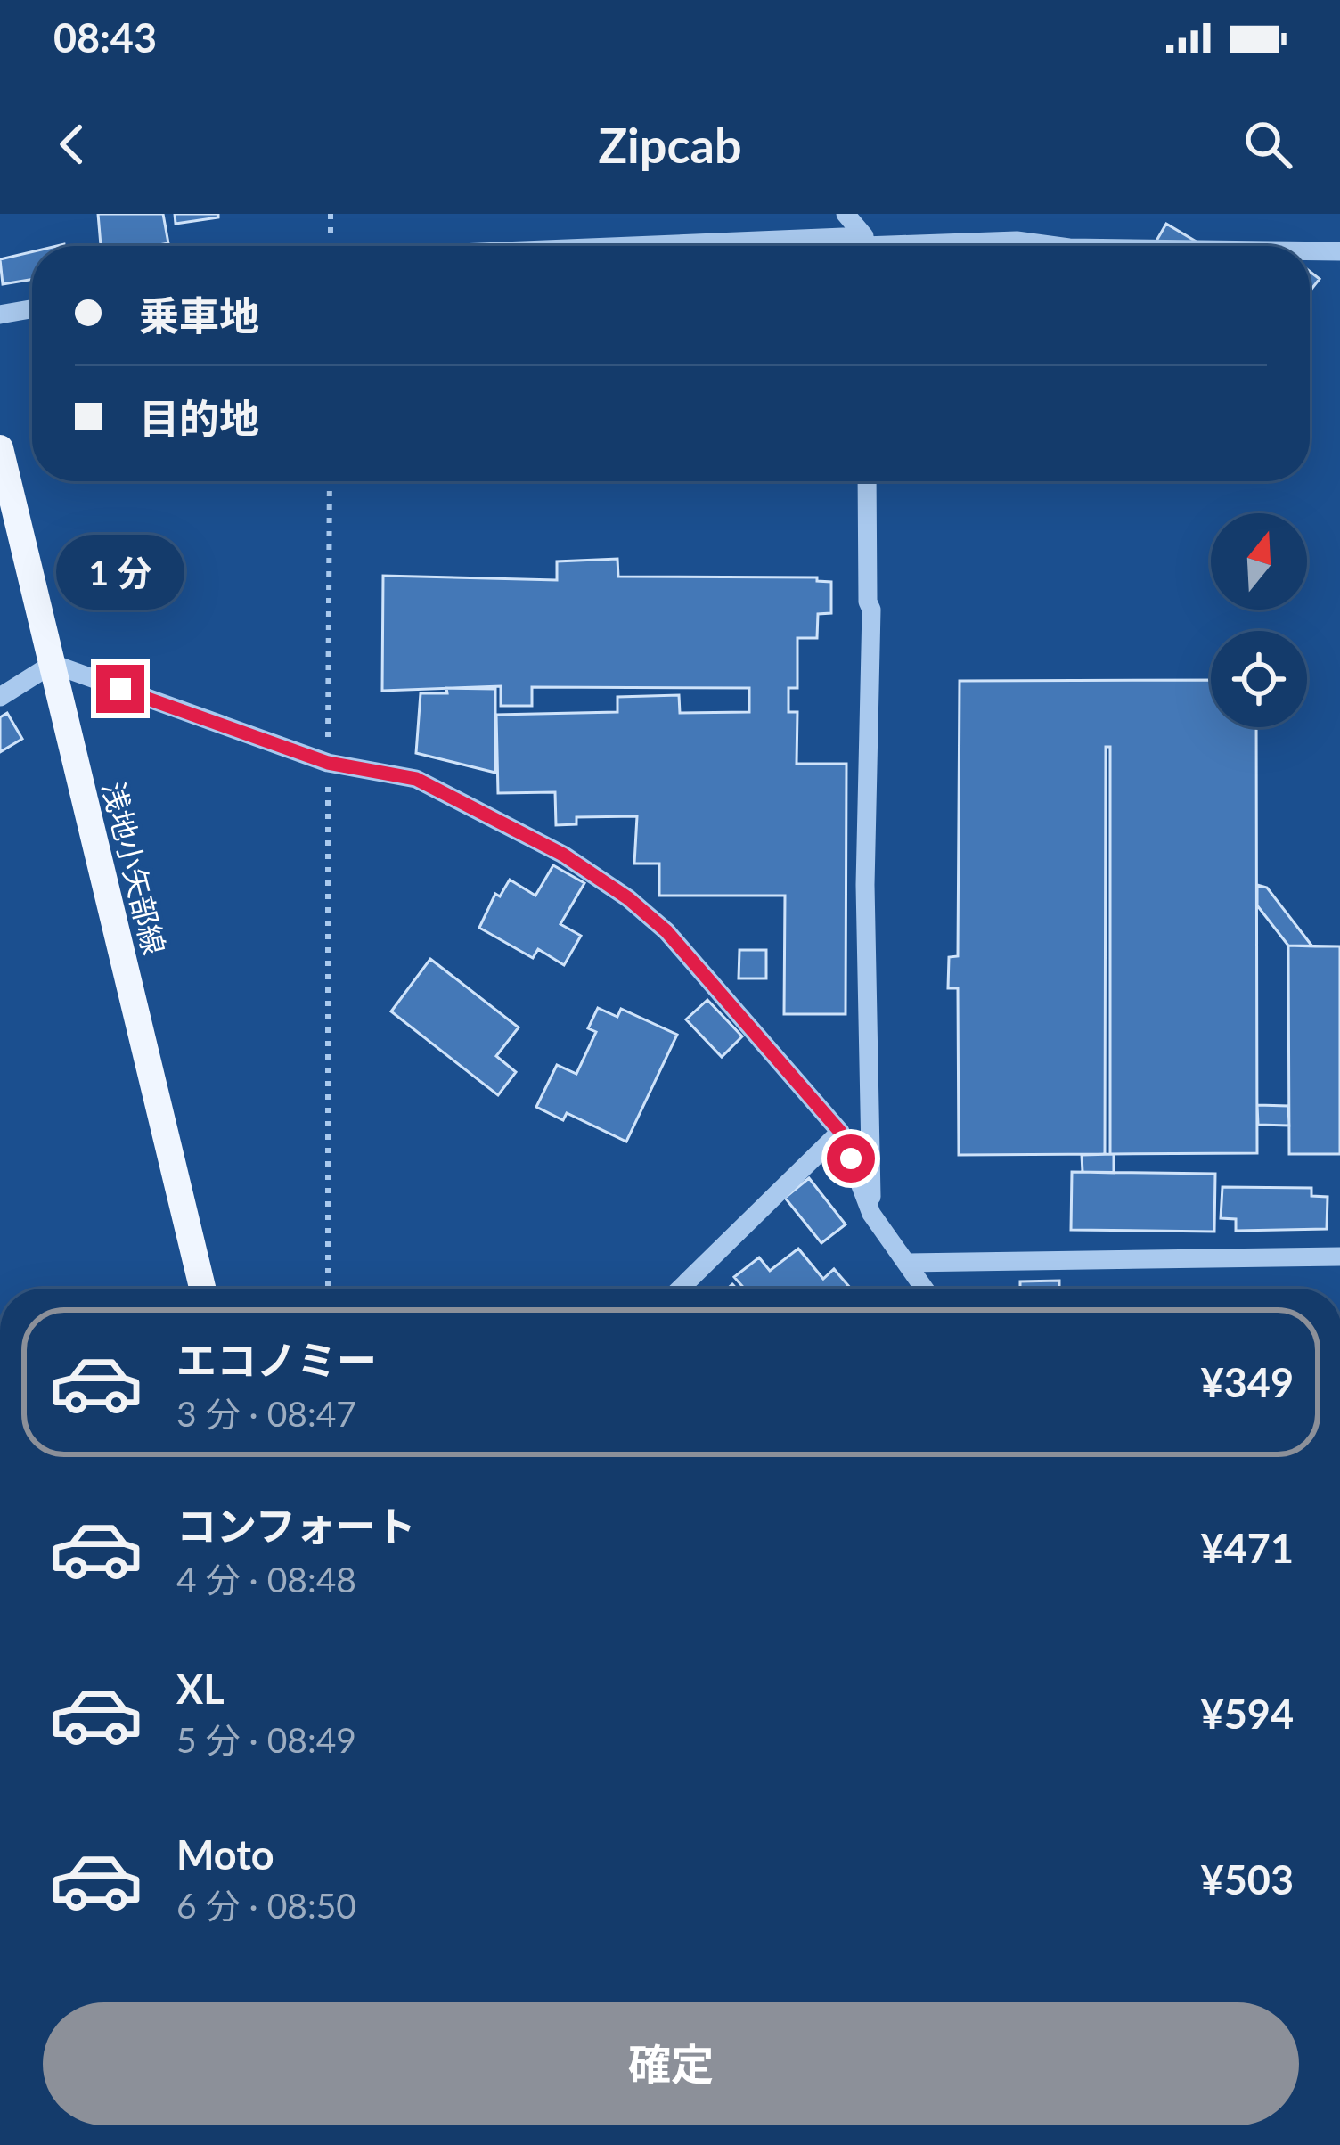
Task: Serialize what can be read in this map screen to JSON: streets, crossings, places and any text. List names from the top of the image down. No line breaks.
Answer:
{"streets":{"main road":["浅地小矢部線"]},"north":"top","page":{"status":"08:43","header":"Zipcab","banner":["乗車地","目的地"],"bubble":"1 分","list":[{"name":"エコノミー","note":"3 分 · 08:47","value":"¥349"},{"name":"コンフォート","note":"4 分 · 08:48","value":"¥471"},{"name":"XL","note":"5 分 · 08:49","value":"¥594"},{"name":"Moto","note":"6 分 · 08:50","value":"¥503"}],"buttons":"確定"}}
